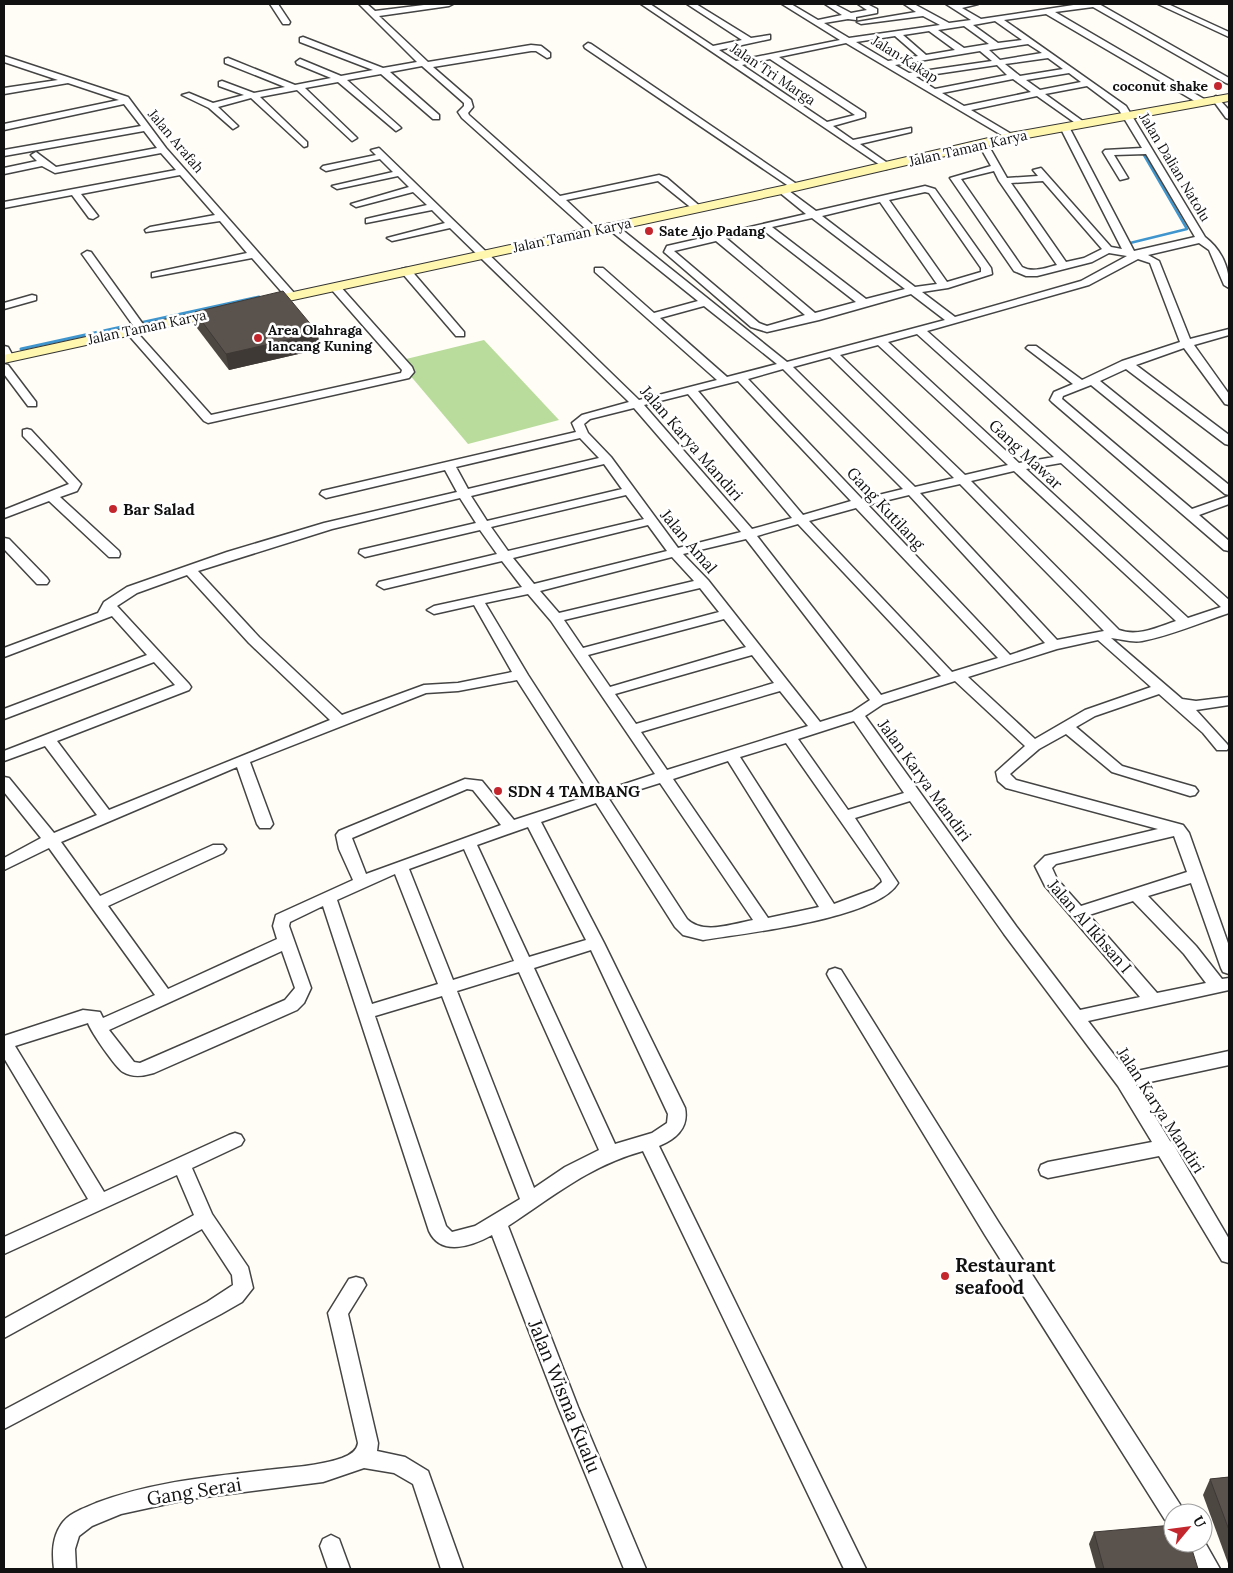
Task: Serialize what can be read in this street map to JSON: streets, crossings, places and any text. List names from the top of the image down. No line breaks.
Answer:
{"streets":{"street":["Jalan Kakap","Jalan Tri Marga","Jalan Arafah","Jalan Taman Karya","Jalan Dalian Natolu","Jalan Karya Mandiri","Gang Mawar","Gang Kutilang","Jalan Amal","Jalan Al Ikhsan I","Jalan Wisma Kualu","Gang Serai"]},"crossings":[["Jalan Kakap","Jalan Taman Karya"],["Jalan Tri Marga","Jalan Taman Karya"],["Jalan Arafah","Jalan Taman Karya"],["Jalan Taman Karya","Jalan Dalian Natolu"],["Jalan Taman Karya","Jalan Karya Mandiri"]],"places":["coconut shake","Sate Ajo Padang","Area Olahraga lancang Kuning","Bar Salad","SDN 4 TAMBANG","Restaurant seafood"],"north":"top right"}
